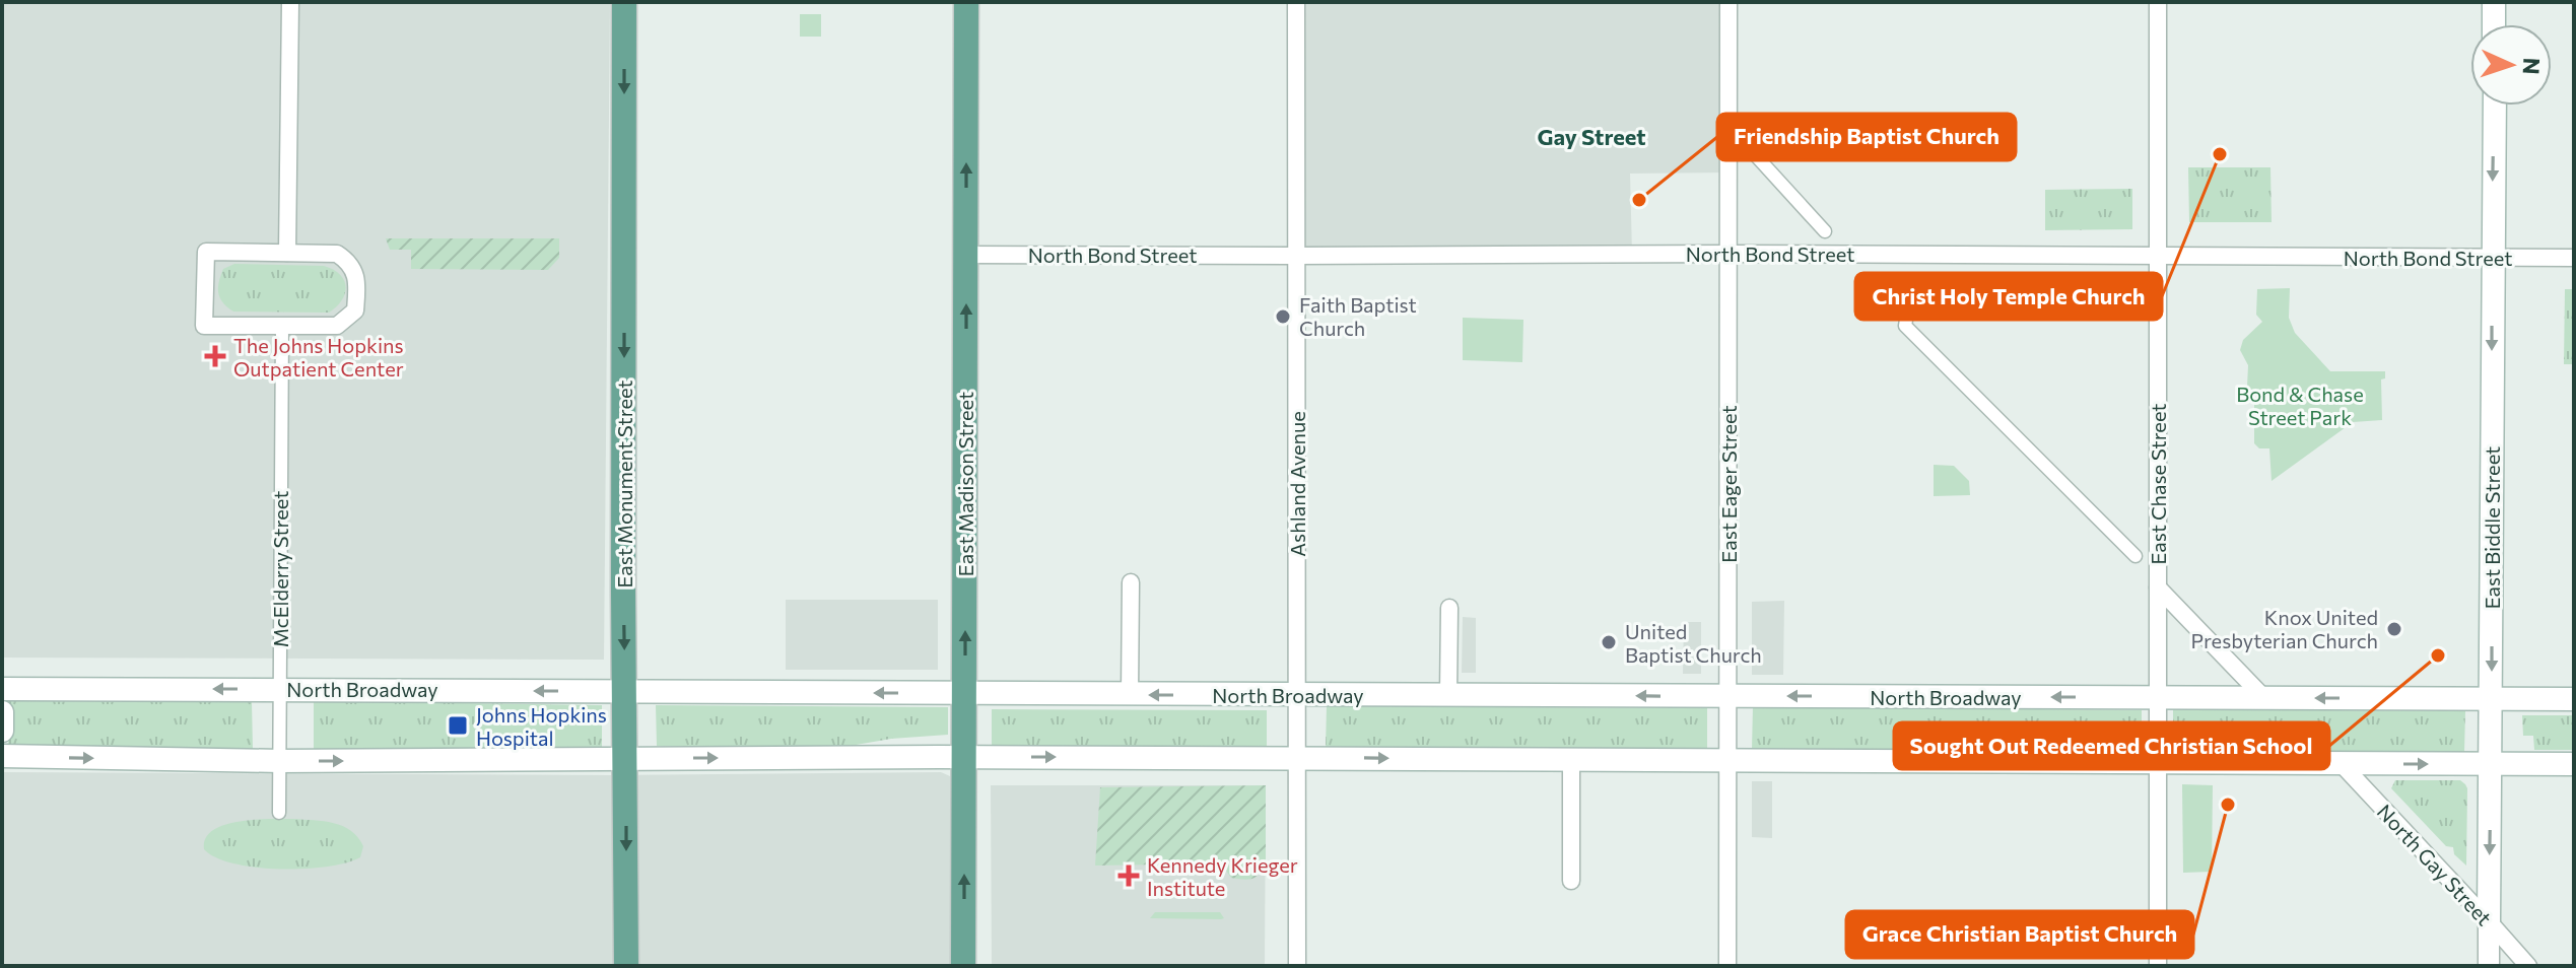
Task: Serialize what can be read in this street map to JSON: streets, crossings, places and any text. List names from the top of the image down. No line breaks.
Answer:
{"streets":{"main road":["East Monument Street","East Madison Street","East Biddle Street","North Broadway"],"street":["North Bond Street","Ashland Avenue","East Eager Street","East Chase Street","McElderry Street","North Gay Street"]},"crossings":[["North Bond Street","East Madison Street"],["North Bond Street","Ashland Avenue"],["North Bond Street","East Eager Street"],["North Bond Street","East Chase Street"],["North Bond Street","East Biddle Street"],["East Monument Street","North Broadway"],["East Madison Street","North Broadway"],["Ashland Avenue","North Broadway"],["East Eager Street","North Broadway"],["East Chase Street","North Broadway"],["East Biddle Street","North Broadway"],["East Biddle Street","North Gay Street"],["McElderry Street","North Broadway"]],"one_way":["East Monument Street","East Madison Street","East Biddle Street"],"districts":["Gay Street"],"parks":["Bond & Chase Street Park"],"places":{"other":["Christ Holy Temple Church","Friendship Baptist Church","Faith Baptist Church","Knox United Presbyterian Church","United Baptist Church","Sought Out Redeemed Christian School","Grace Christian Baptist Church"],"health":["The Johns Hopkins Outpatient Center","Kennedy Krieger Institute"],"transit":["Johns Hopkins Hospital"]},"north":"right"}
